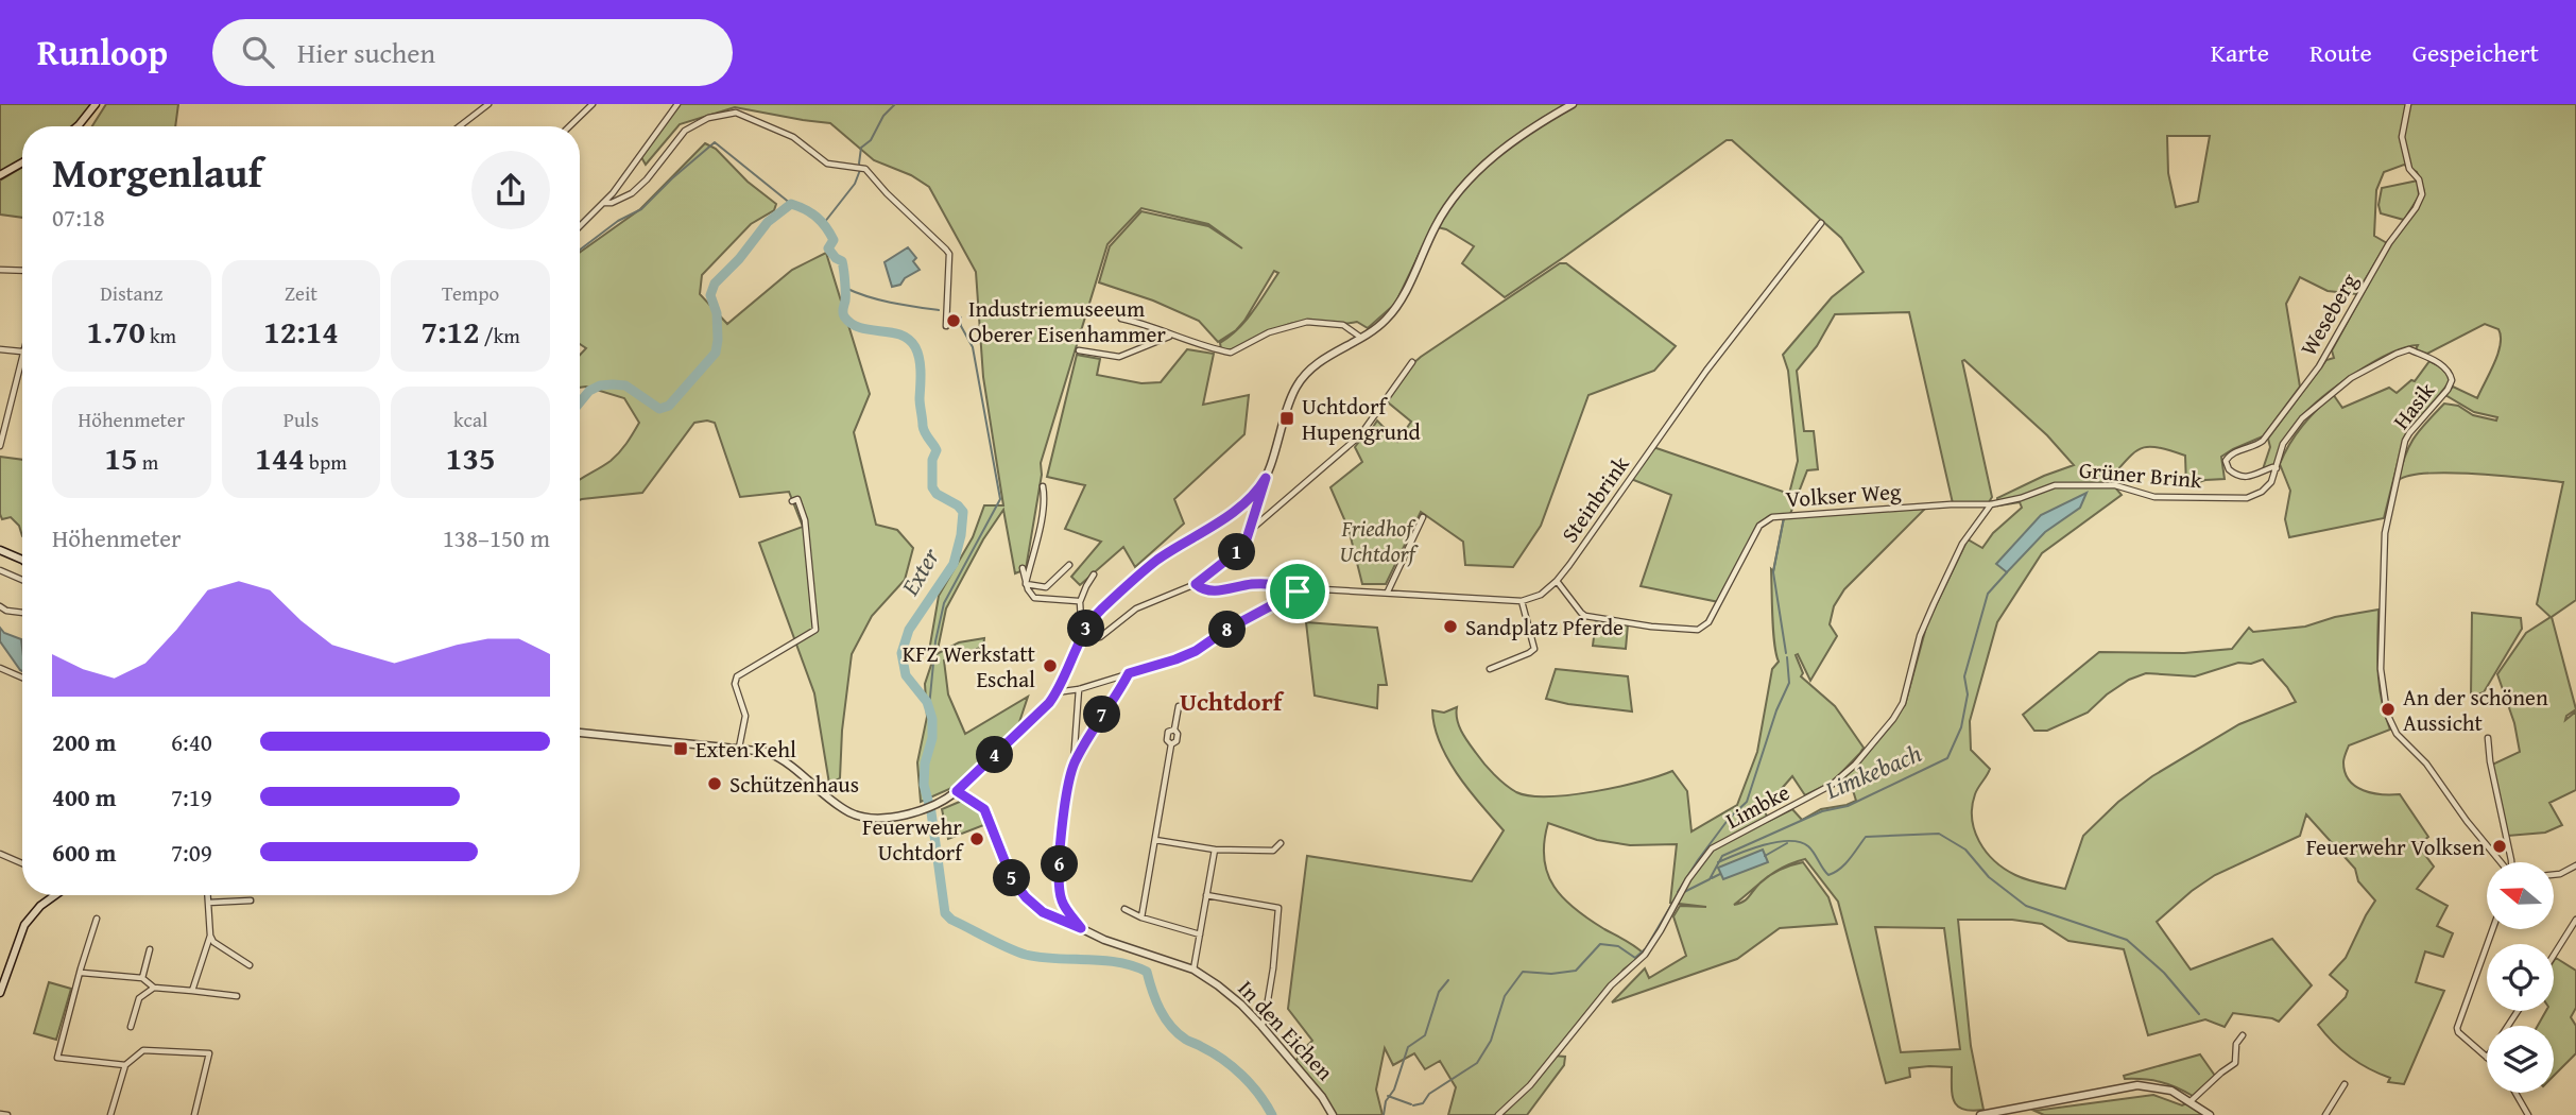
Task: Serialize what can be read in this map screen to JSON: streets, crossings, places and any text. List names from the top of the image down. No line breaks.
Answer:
{"streets":{"street":["Weseberg","Hasik","Grüner Brink","Volkser Weg","Steinbrink","Limbke","In den Eichen"]},"crossings":[["Weseberg","Hasik"],["Weseberg","Grüner Brink"],["Hasik","Grüner Brink"],["Grüner Brink","Volkser Weg"],["Grüner Brink","Limbke"],["Volkser Weg","Steinbrink"],["Volkser Weg","Limbke"]],"districts":["Uchtdorf"],"water":["Exter","Limkebach"],"parks":["Friedhof Uchtdorf"],"places":{"other":["Industriemuseeum Oberer Eisenhammer","Sandplatz Pferde","KFZ Werkstatt Eschal","An der schönen Aussicht","Schützenhaus","Feuerwehr Uchtdorf","Feuerwehr Volksen"],"transit":["Uchtdorf Hupengrund","Exten Kehl"]},"north":"left","page":{"header":"Runloop","search":"Hier suchen","nav":["Karte","Route","Gespeichert"],"heading":["Morgenlauf","07:18"],"stats":[["Distanz","1.70 km"],["Zeit","12:14"],["Tempo","7:12 /km"],["Höhenmeter","15 m"],["Puls","144 bpm"],["kcal","135"]],"chart":["Höhenmeter","138–150 m"],"pins":["1","3","8","7","4","6","5"],"list":[{"name":"200 m","note":"6:40"},{"name":"400 m","note":"7:19"},{"name":"600 m","note":"7:09"}]}}
